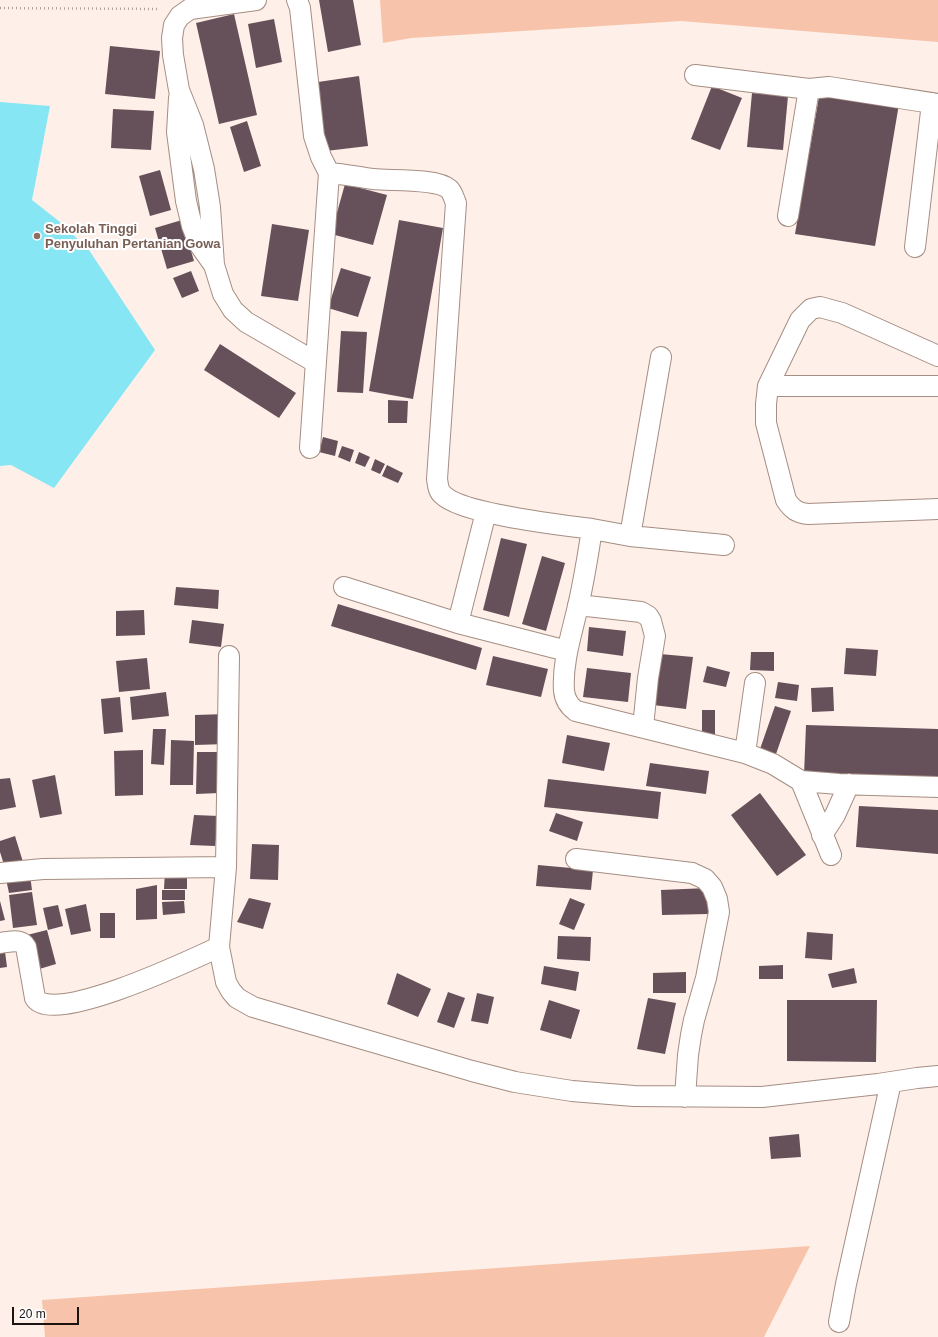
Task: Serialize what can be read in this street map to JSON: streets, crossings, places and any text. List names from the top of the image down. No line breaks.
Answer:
{"places":["Sekolah Tinggi Penyuluhan Pertanian Gowa"],"scale_bar":"20 m"}
